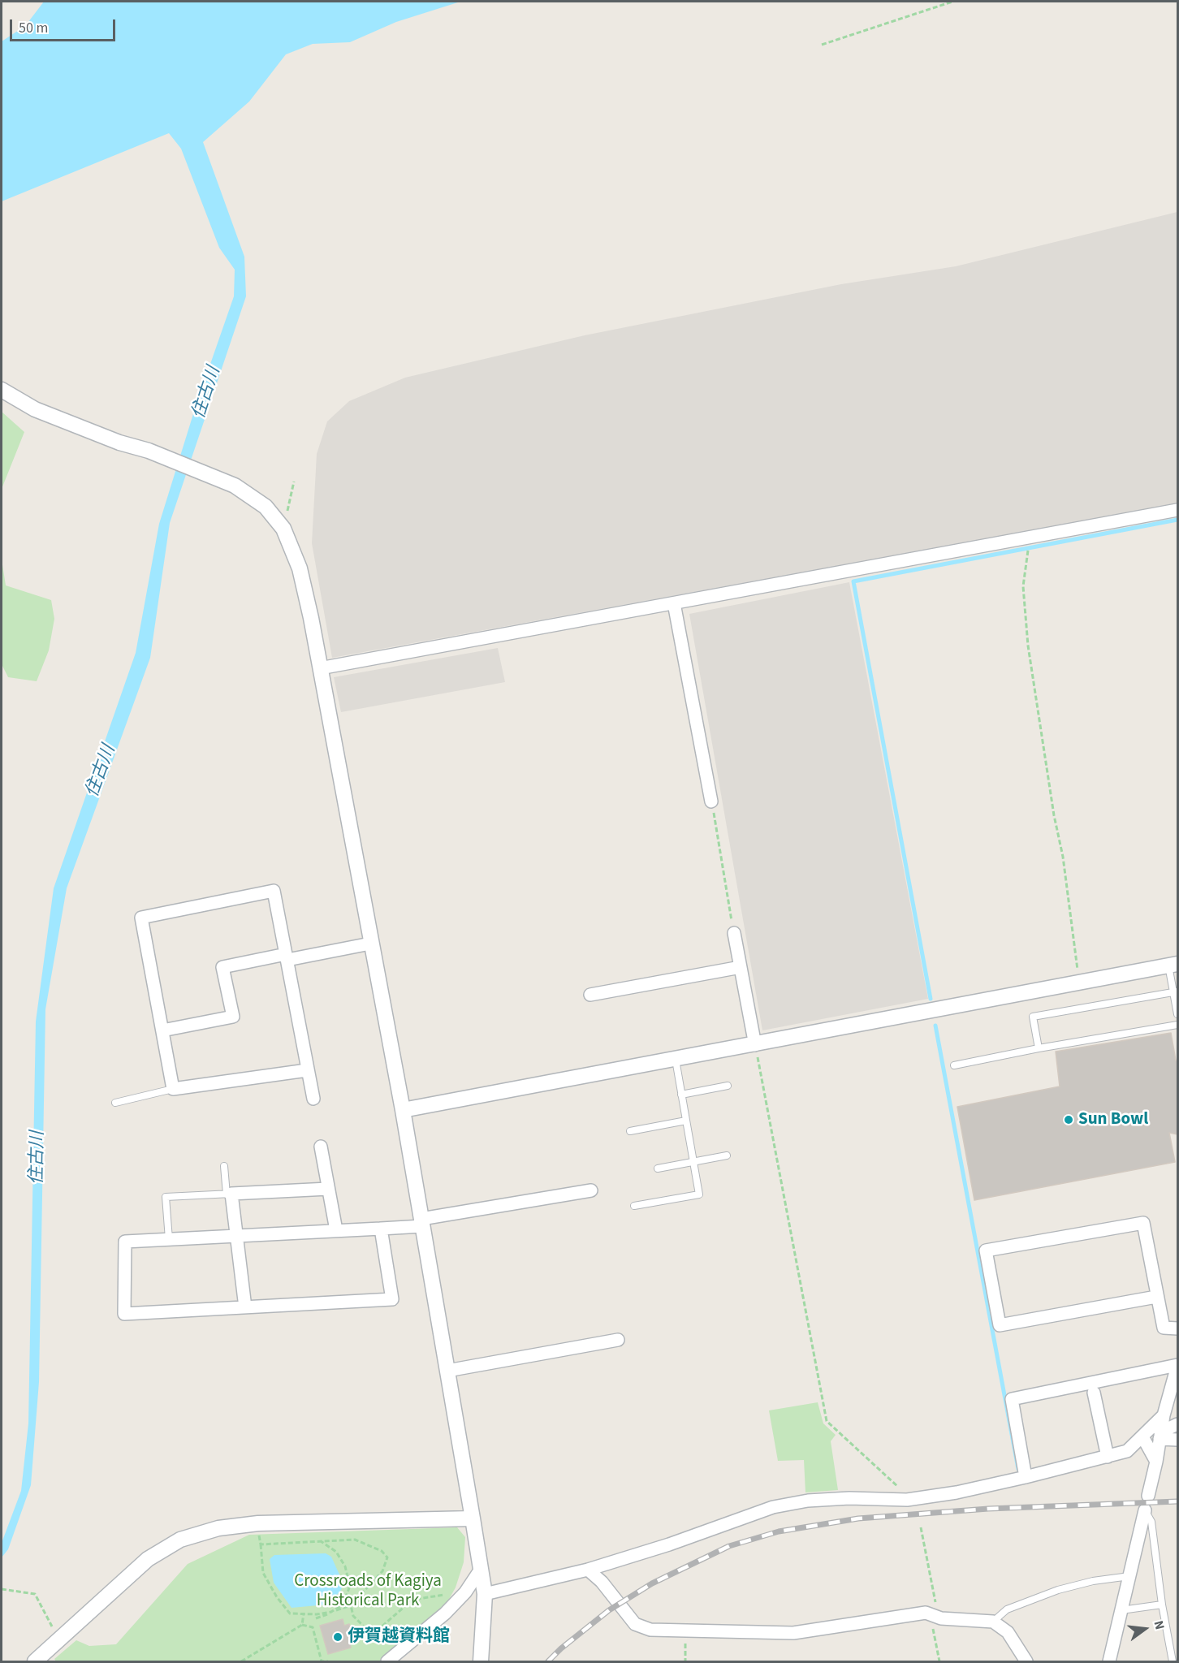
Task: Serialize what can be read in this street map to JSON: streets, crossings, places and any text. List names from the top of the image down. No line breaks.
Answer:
{"water":["住古川"],"parks":["Crossroads of Kagiya Historical Park"],"places":["Sun Bowl","伊賀越資料館"],"scale_bar":"50 m","north":"right"}
